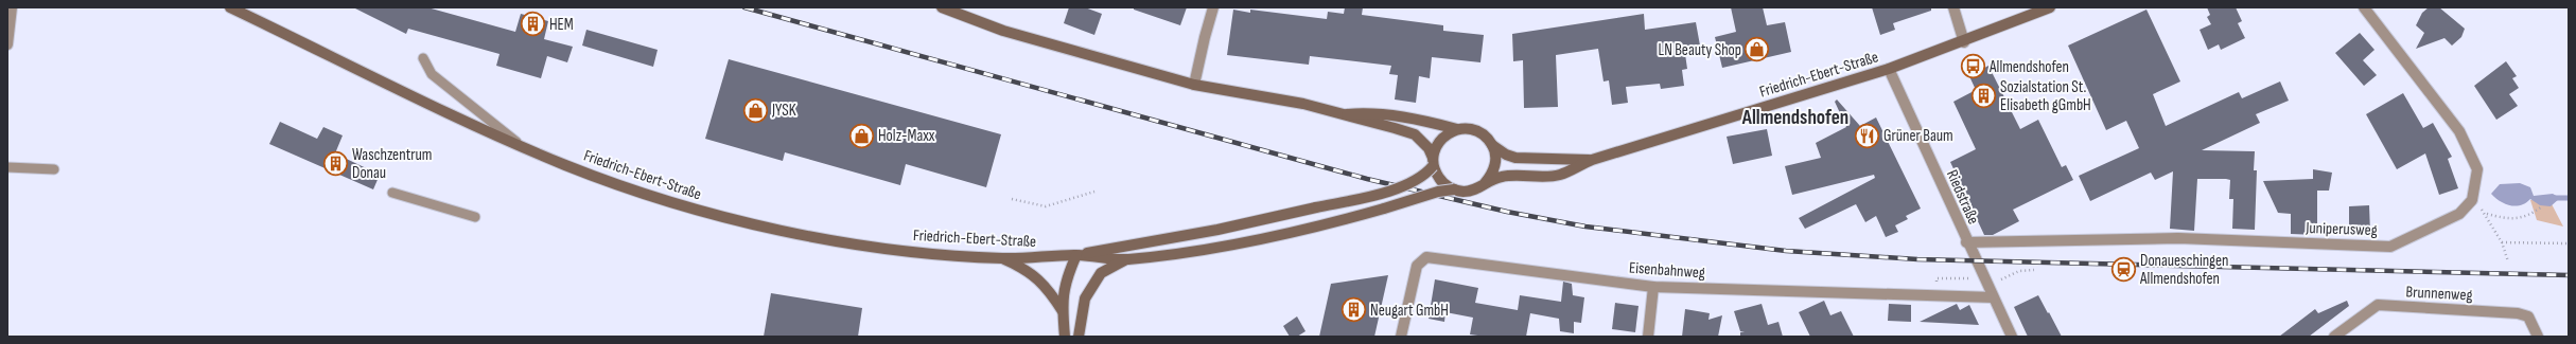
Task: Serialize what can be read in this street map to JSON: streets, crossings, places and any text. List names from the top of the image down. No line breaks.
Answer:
{"streets":{"main road":["Friedrich-Ebert-Straße"],"street":["Riedstraße","Juniperusweg","Eisenbahnweg","Brunnenweg"]},"crossings":[["Friedrich-Ebert-Straße","Riedstraße"],["Riedstraße","Juniperusweg"],["Riedstraße","Eisenbahnweg"]],"districts":["Allmendshofen"],"places":{"building":["HEM","Sozialstation St. Elisabeth gGmbH","Waschzentrum Donau","Neugart GmbH"],"shop":["LN Beauty Shop","JYSK","Holz-Maxx"],"bus stop":["Allmendshofen"],"restaurant":["Grüner Baum"],"station":["Donaueschingen Allmendshofen"]}}
